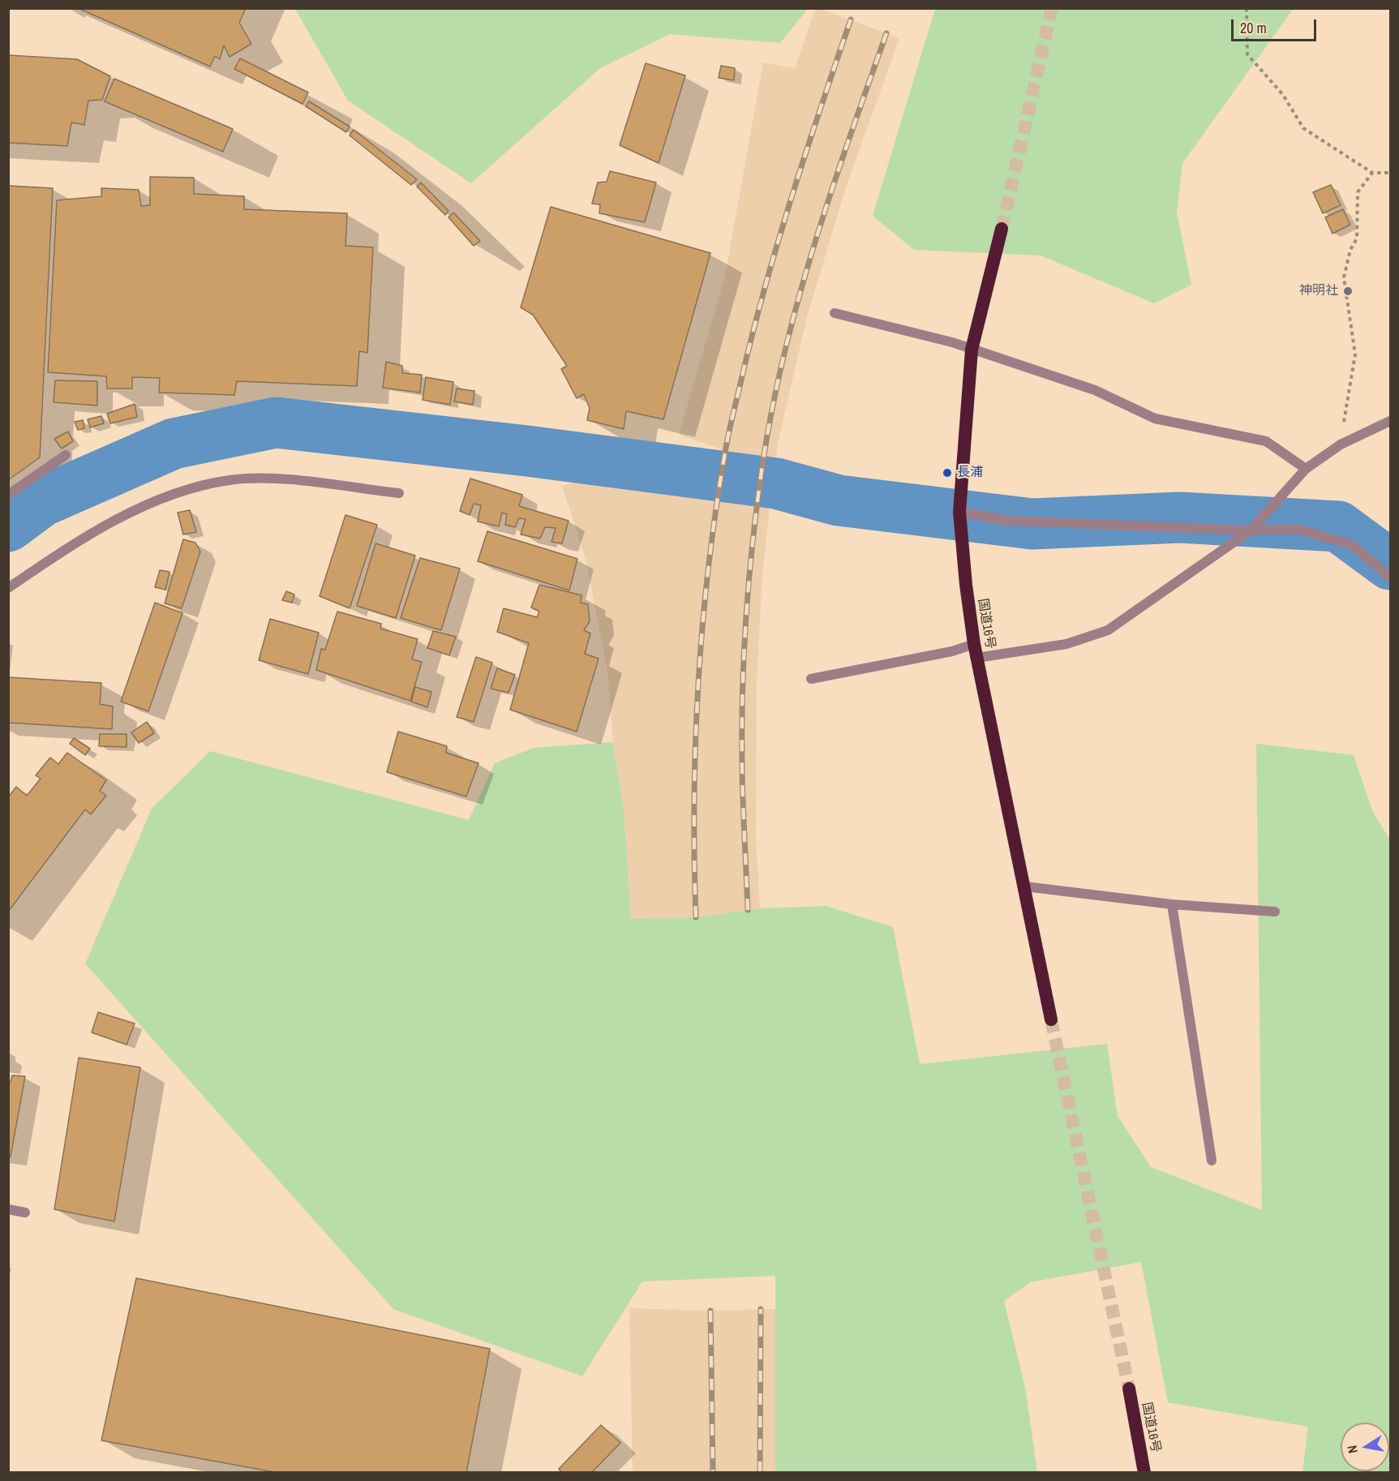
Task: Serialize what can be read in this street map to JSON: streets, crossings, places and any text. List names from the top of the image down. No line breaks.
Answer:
{"streets":{"highway":["国道16号"]},"places":["神明社","長浦"],"scale_bar":"20 m","north":"left"}
